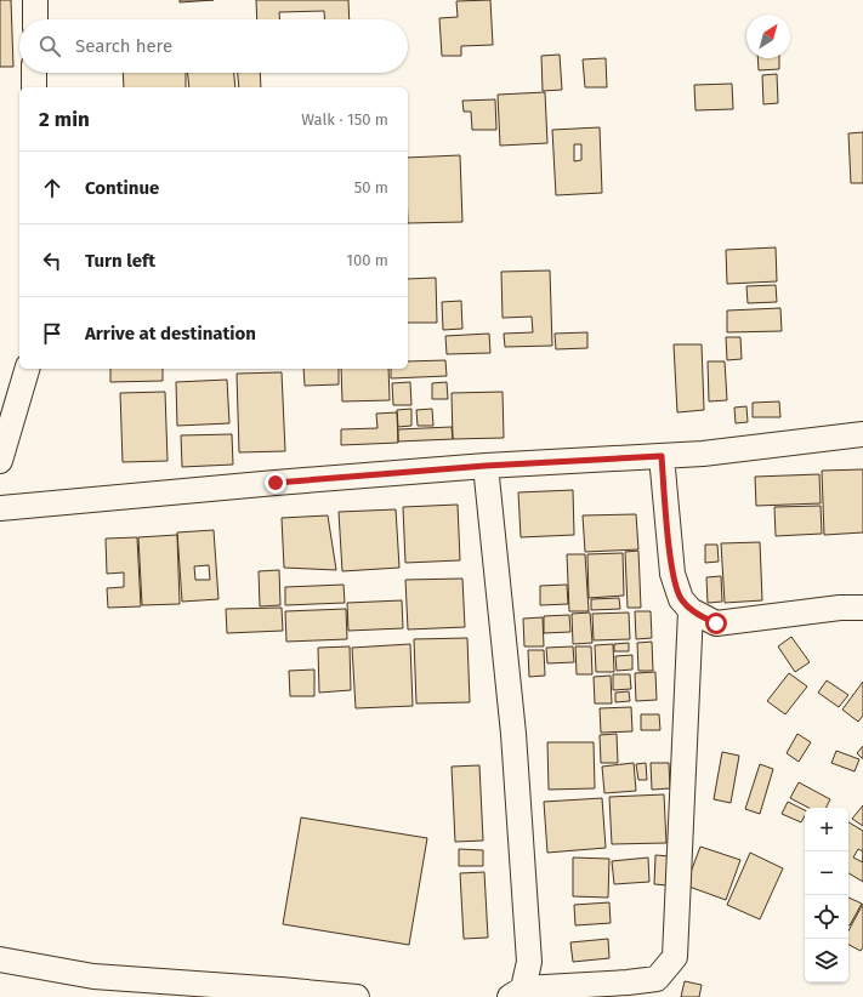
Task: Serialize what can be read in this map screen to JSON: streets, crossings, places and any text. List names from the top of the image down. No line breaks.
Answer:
{"north":"top right","page":{"search":"Search here","heading":["2 min","Walk · 150 m"],"list":[["Continue","50 m"],["Turn left","100 m"],"Arrive at destination"],"map_buttons":["+","−"]}}
